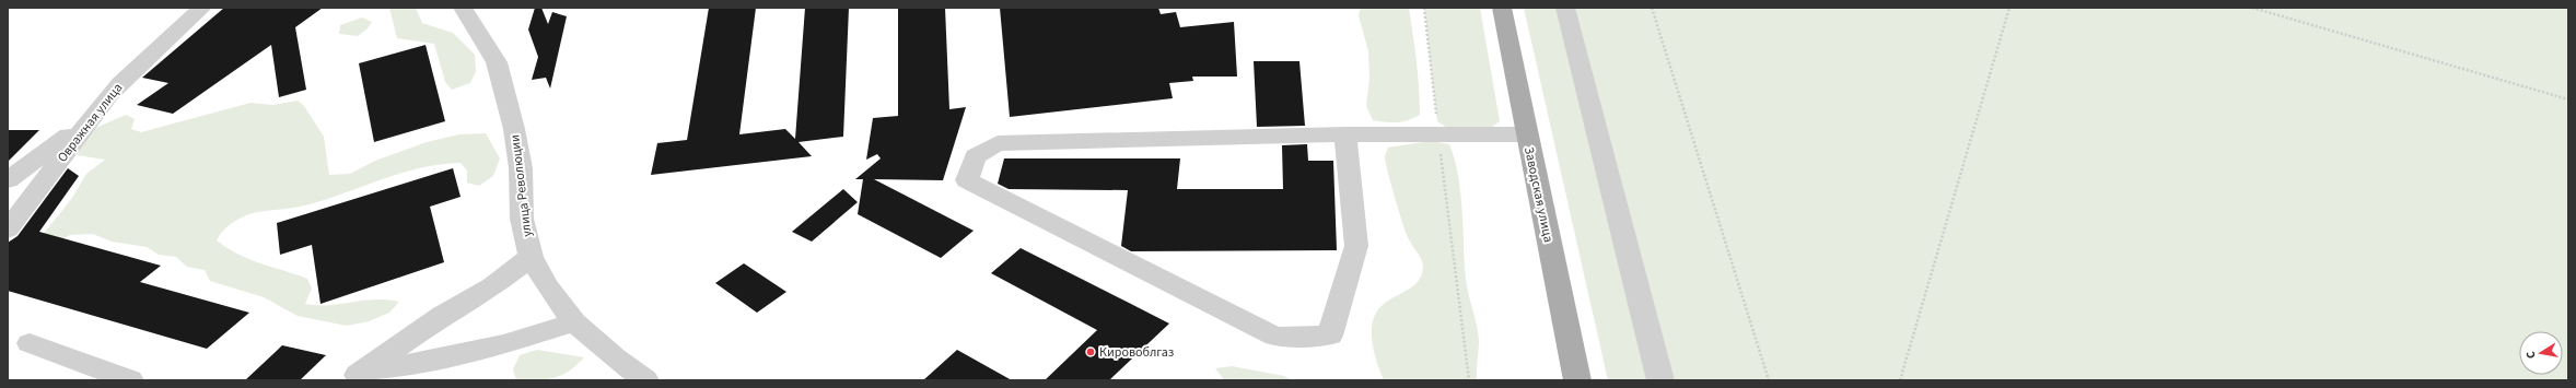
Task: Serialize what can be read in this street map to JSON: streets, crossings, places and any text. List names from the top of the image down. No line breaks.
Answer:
{"streets":{"main road":["Заводская улица"],"street":["Овражная улица","улица Революции"]},"places":["Кировоблгаз"],"north":"left"}
